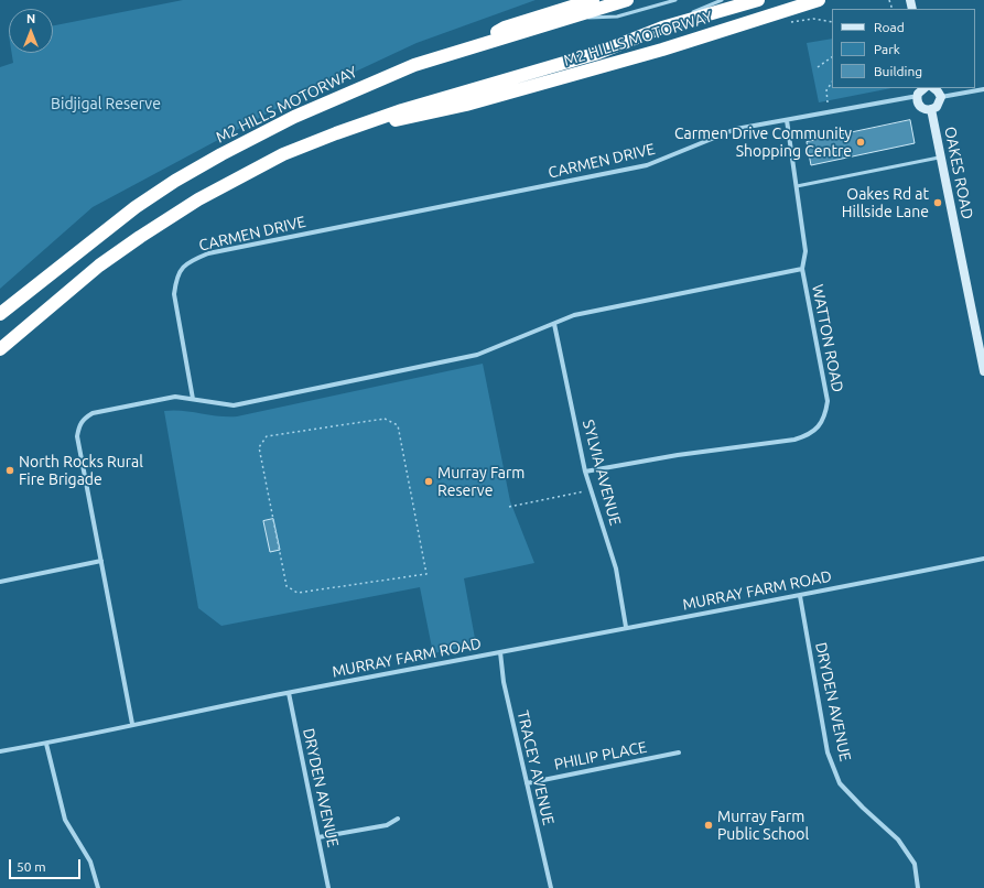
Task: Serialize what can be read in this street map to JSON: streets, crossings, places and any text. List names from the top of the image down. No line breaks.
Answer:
{"streets":{"highway":["M2 HILLS MOTORWAY"],"main road":["OAKES ROAD"],"street":["CARMEN DRIVE","WATTON ROAD","SYLVIA AVENUE","MURRAY FARM ROAD","DRYDEN AVENUE","PHILIP PLACE","TRACEY AVENUE"]},"crossings":[["CARMEN DRIVE","WATTON ROAD"],["WATTON ROAD","SYLVIA AVENUE"],["SYLVIA AVENUE","MURRAY FARM ROAD"],["MURRAY FARM ROAD","DRYDEN AVENUE"],["MURRAY FARM ROAD","TRACEY AVENUE"],["PHILIP PLACE","TRACEY AVENUE"]],"parks":["Bidjigal Reserve"],"places":["Carmen Drive Community Shopping Centre","Oakes Rd at Hillside Lane","North Rocks Rural Fire Brigade","Murray Farm Reserve","Murray Farm Public School"],"legend":["Road","Park","Building"],"scale_bar":"50 m","north":"top"}
